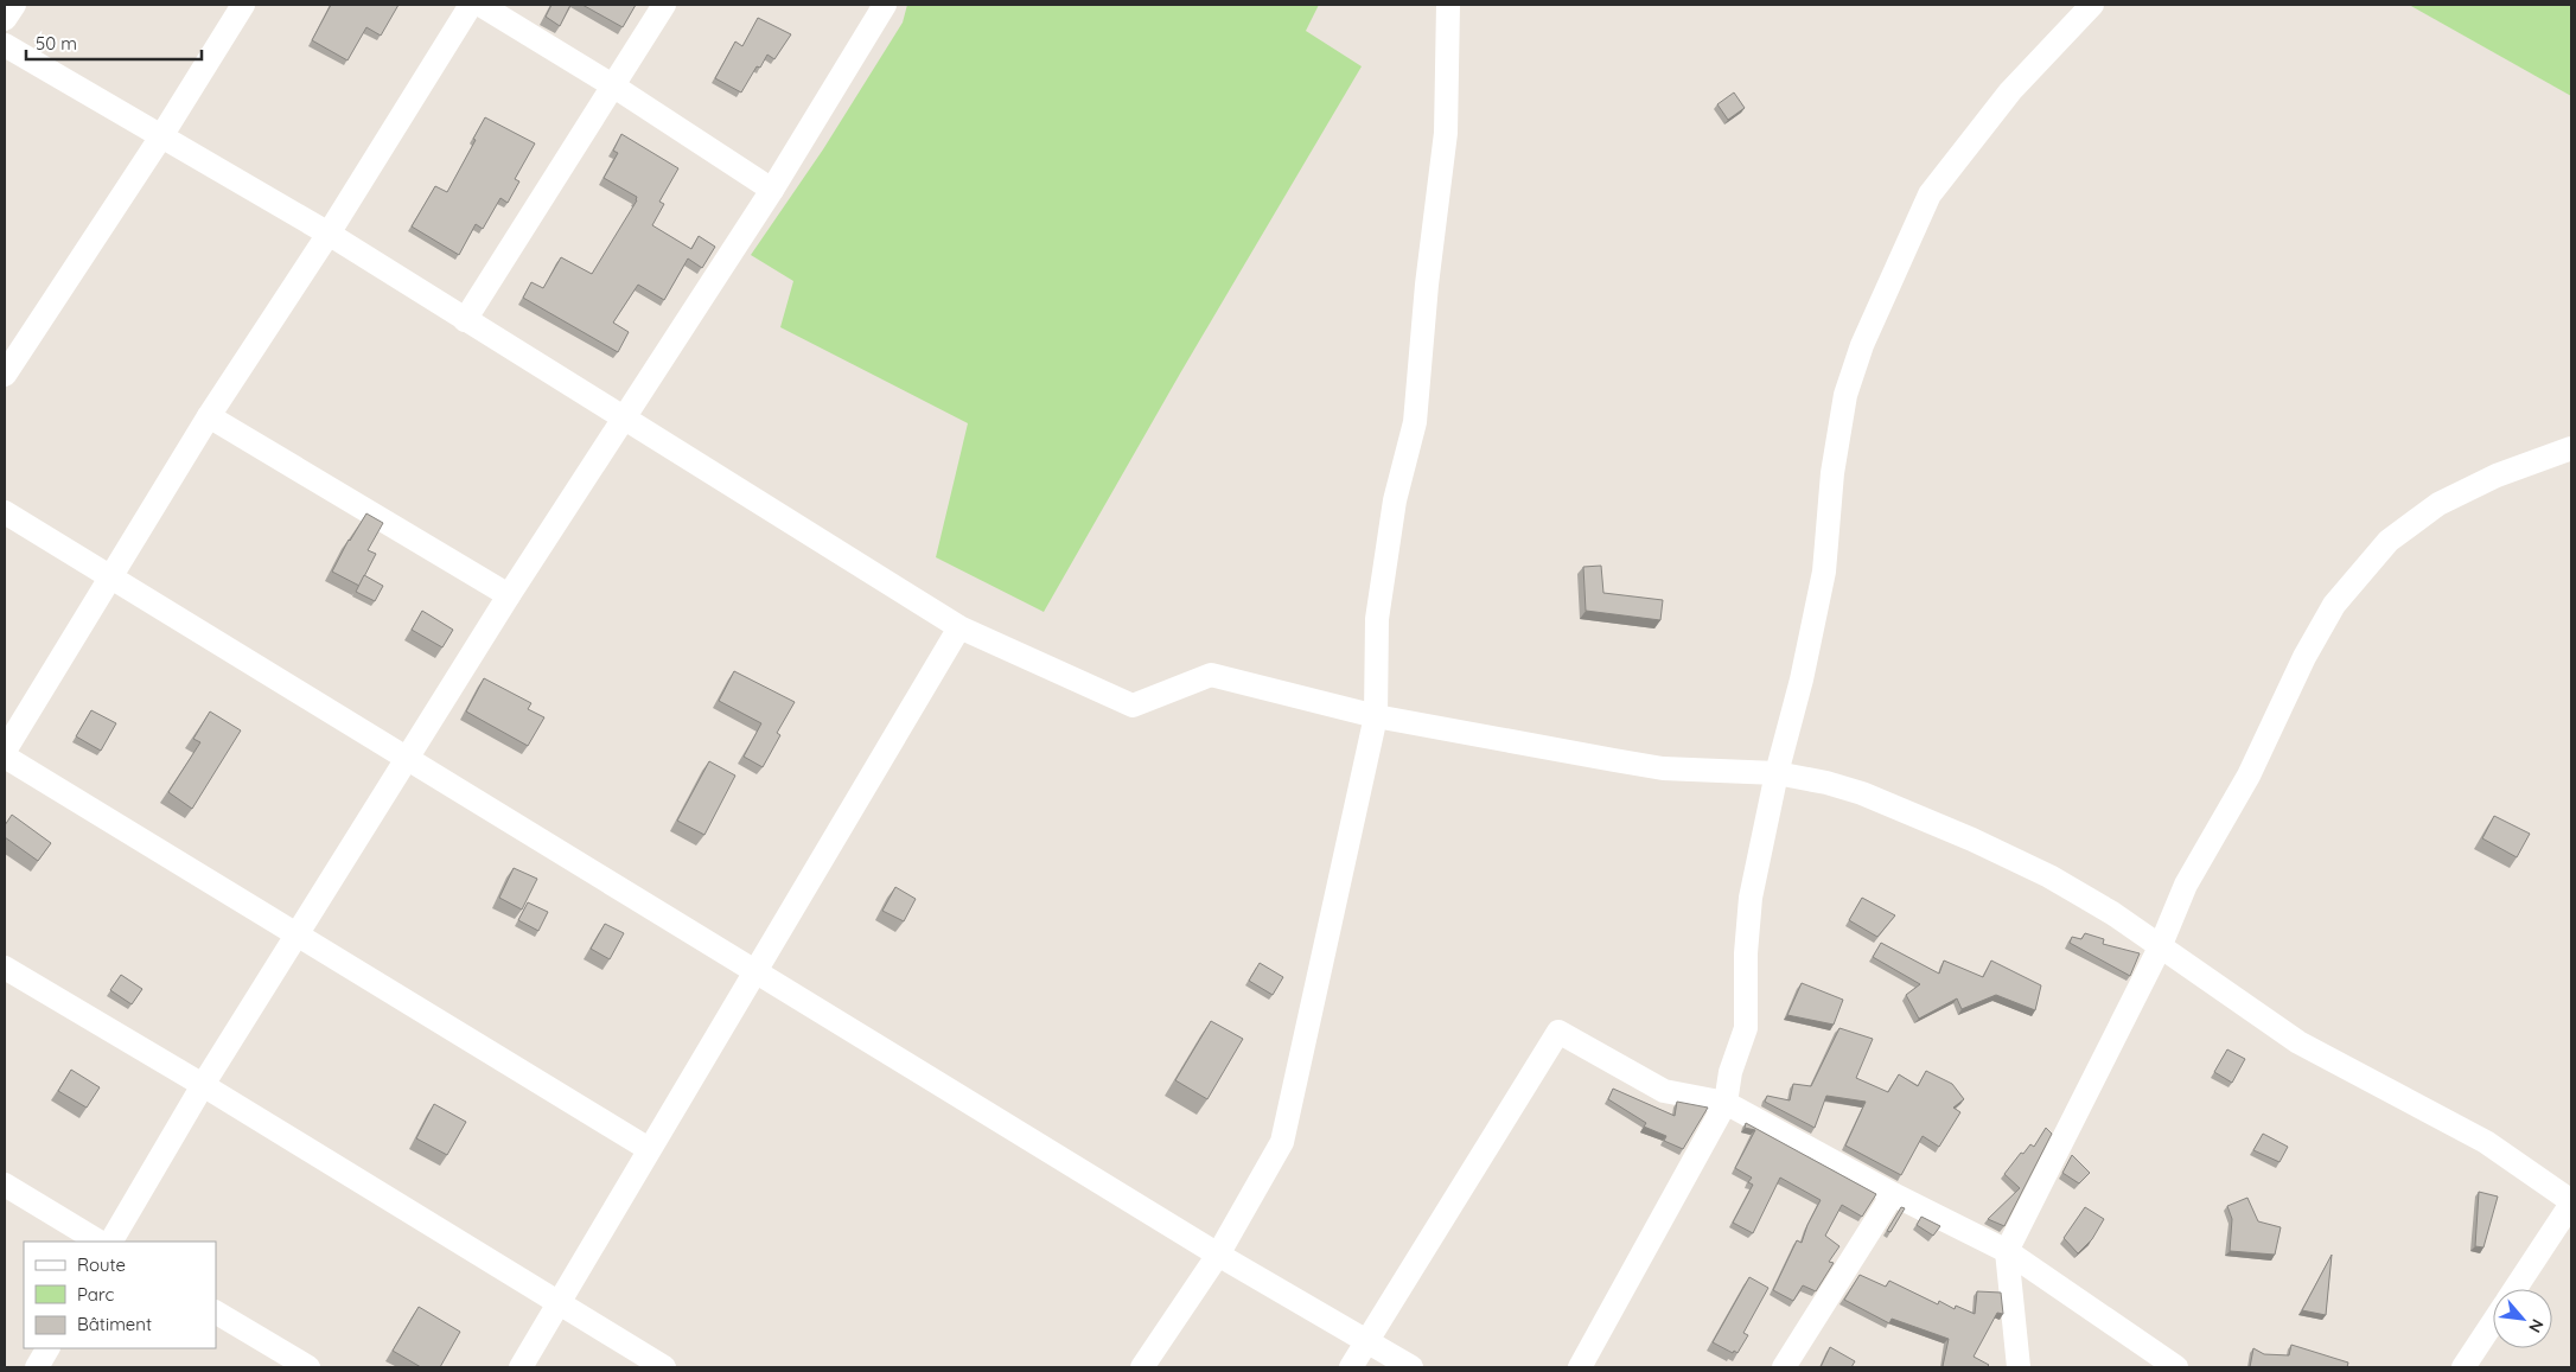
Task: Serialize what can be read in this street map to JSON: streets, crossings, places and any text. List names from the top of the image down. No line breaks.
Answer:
{"legend":["Route","Parc","Bâtiment"],"scale_bar":"50 m","north":"bottom right"}
